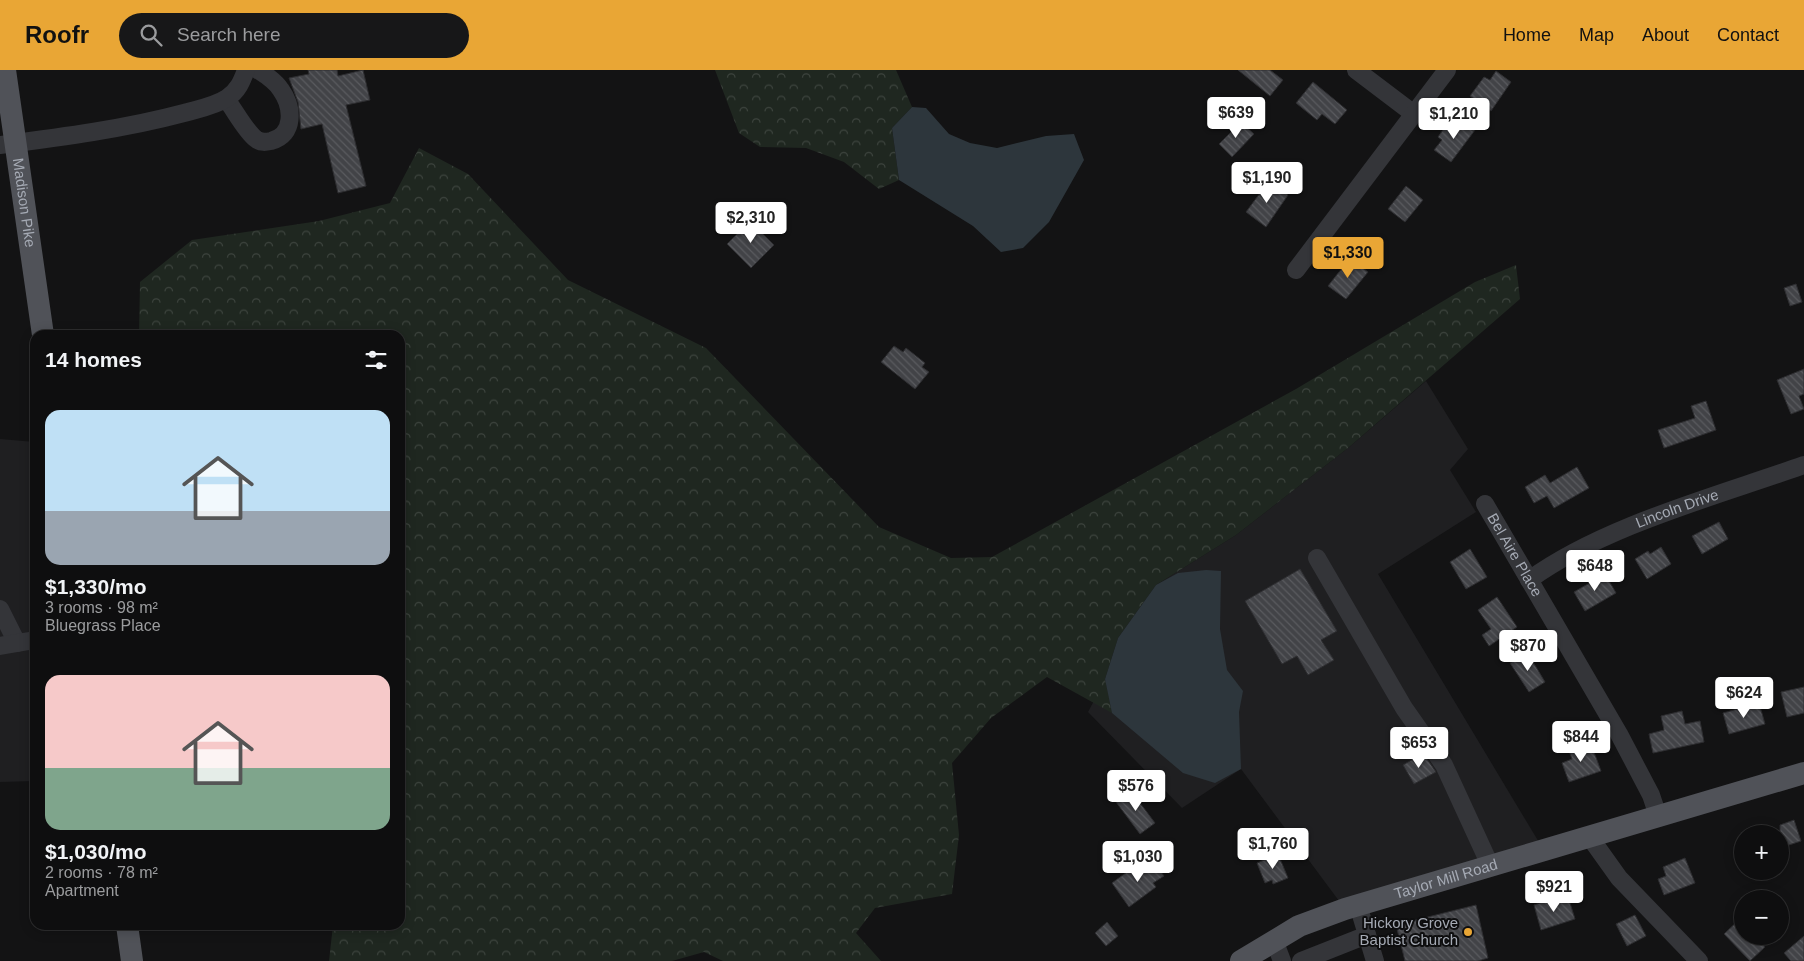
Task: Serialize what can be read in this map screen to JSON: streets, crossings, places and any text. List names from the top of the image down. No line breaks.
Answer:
{"streets":{"main road":["Madison Pike","Taylor Mill Road"],"street":["Lincoln Drive","Bel Aire Place"]},"crossings":[["Lincoln Drive","Bel Aire Place"],["Bel Aire Place","Taylor Mill Road"]],"places":["Hickory Grove Baptist Church"],"page":{"header":"Roofr","search":"Search here","nav":["Home","Map","About","Contact"],"price":["$639","$1,210","$1,190","$2,310","$1,330","$648","$870","$624","$844","$653","$576","$1,760","$1,030","$921"],"heading":"14 homes","list":[{"name":"$1,330/mo","note":"3 rooms · 98 m² · Bluegrass Place"},{"name":"$1,030/mo","note":"2 rooms · 78 m² · Apartment"}],"map_buttons":["+","−"]}}
